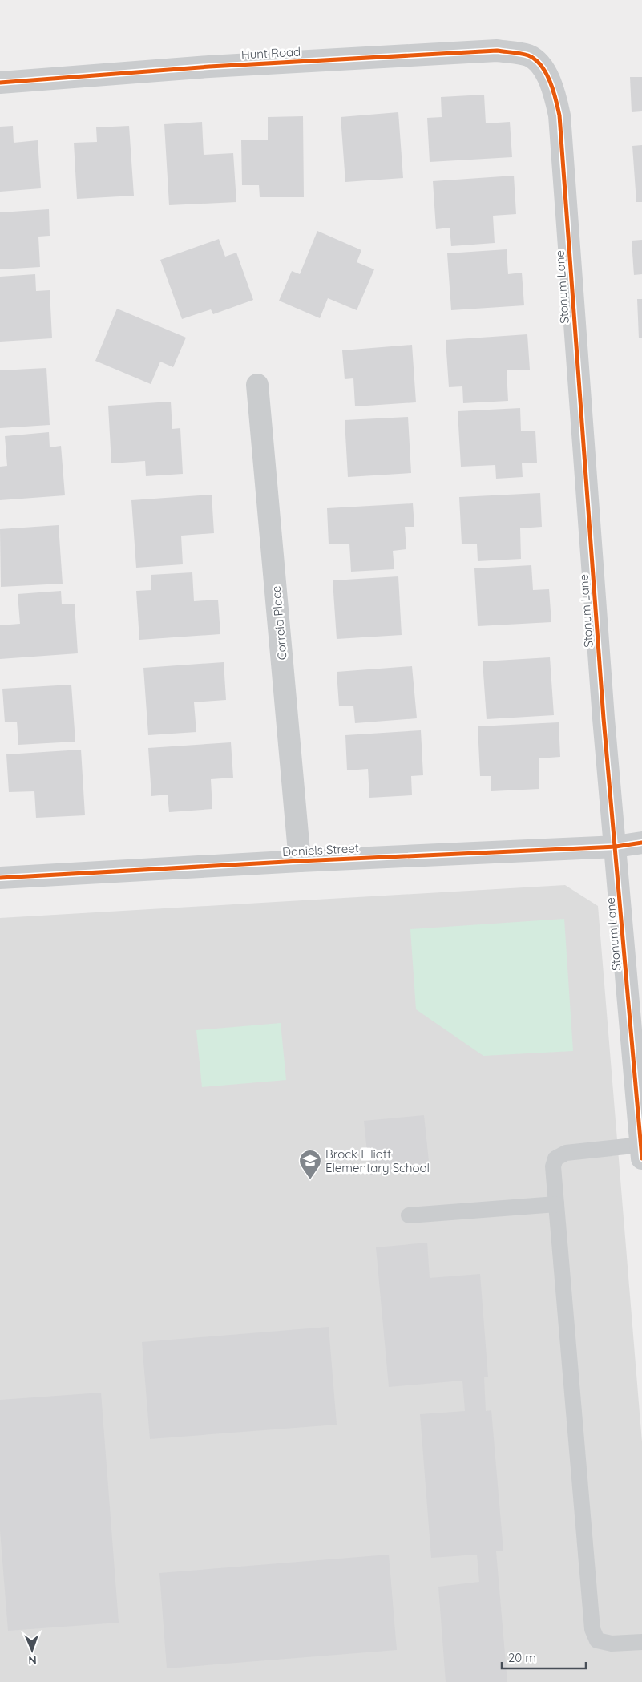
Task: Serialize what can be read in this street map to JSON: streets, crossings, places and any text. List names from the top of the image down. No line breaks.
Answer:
{"streets":{"street":["Hunt Road","Stonum Lane","Correia Place","Daniels Street"]},"crossings":[["Hunt Road","Stonum Lane"],["Stonum Lane","Daniels Street"],["Correia Place","Daniels Street"]],"places":{"school or university":["Brock Elliott Elementary School"]},"scale_bar":"20 m","north":"bottom"}
